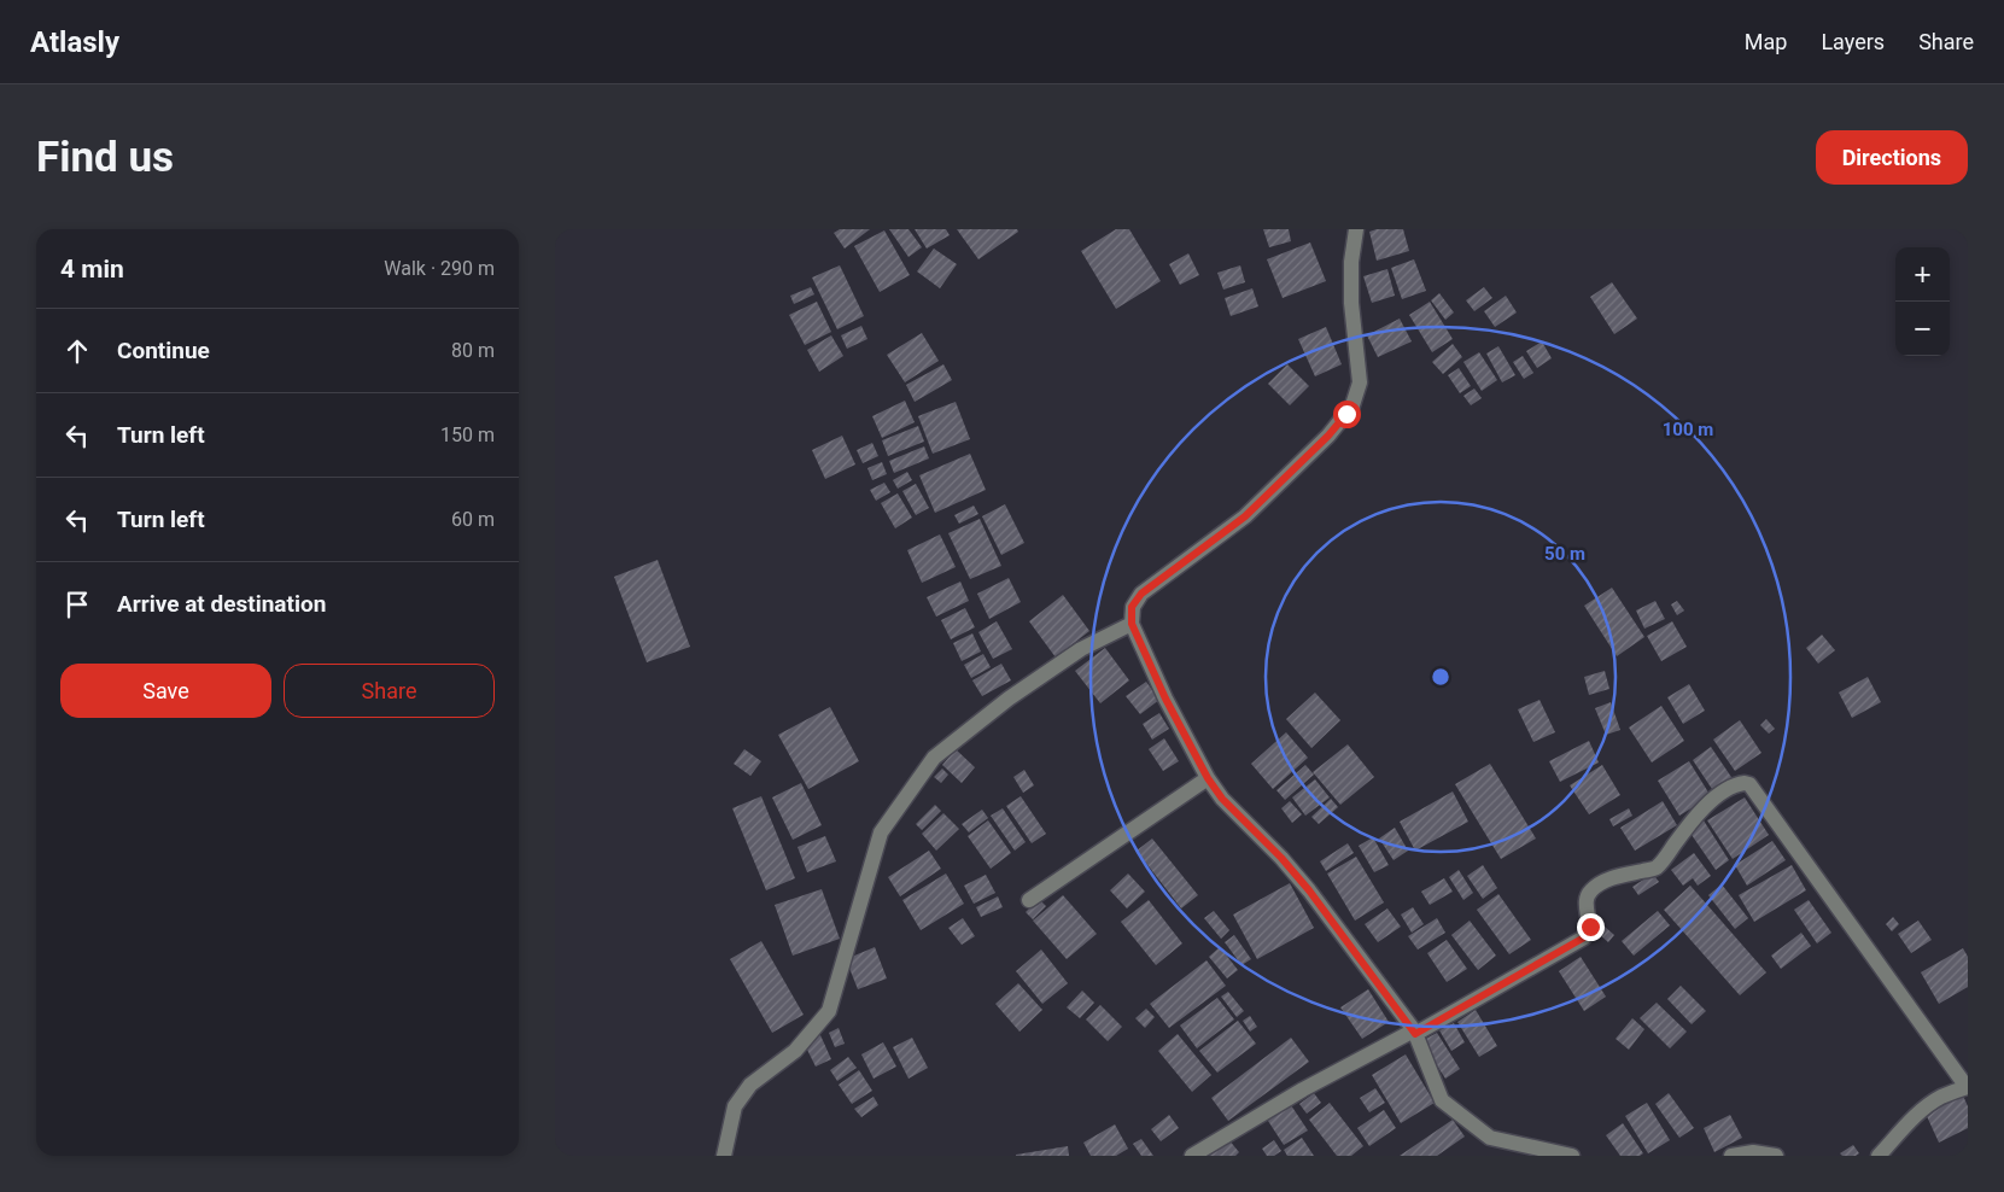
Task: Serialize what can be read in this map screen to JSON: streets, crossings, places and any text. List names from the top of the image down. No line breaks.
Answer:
{"page":{"header":"Atlasly","nav":["Map","Layers","Share"],"buttons":["Directions",["Save","Share"]],"title":"Find us","heading":["4 min","Walk · 290 m"],"map_buttons":["+","−"],"list":[["Continue","80 m"],["Turn left","150 m"],["Turn left","60 m"],"Arrive at destination"]},"rings":["100 m","50 m"]}
